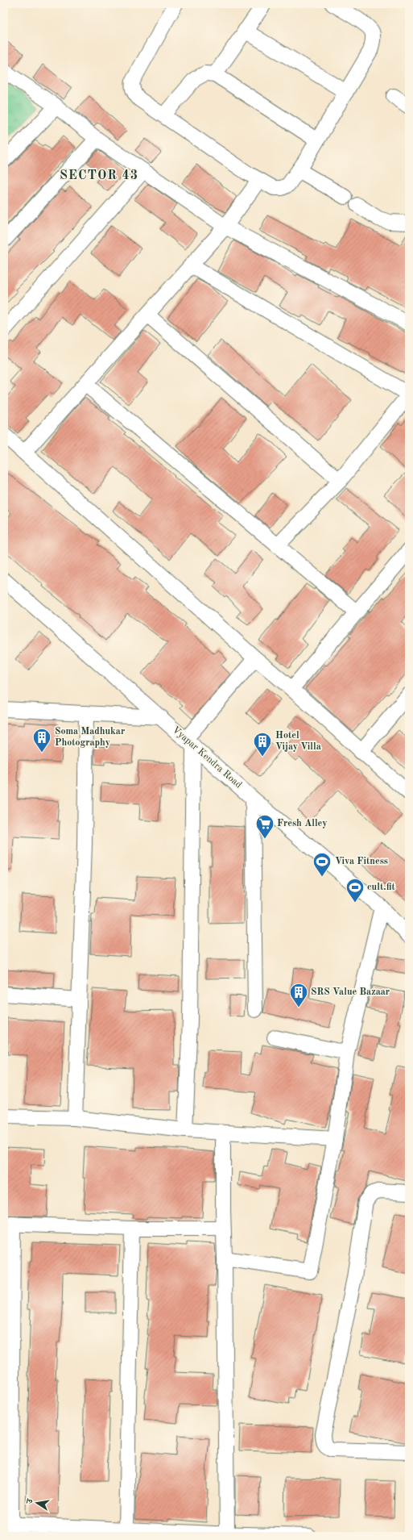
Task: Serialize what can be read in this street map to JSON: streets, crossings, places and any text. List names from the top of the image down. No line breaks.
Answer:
{"streets":{"street":["Vyapar Kendra Road"]},"districts":["SECTOR 43"],"places":{"building":["Soma Madhukar Photography","Hotel Vijay Villa","SRS Value Bazaar"],"supermarket":["Fresh Alley"],"sports":["Viva Fitness","cult.fit"]},"north":"left"}
